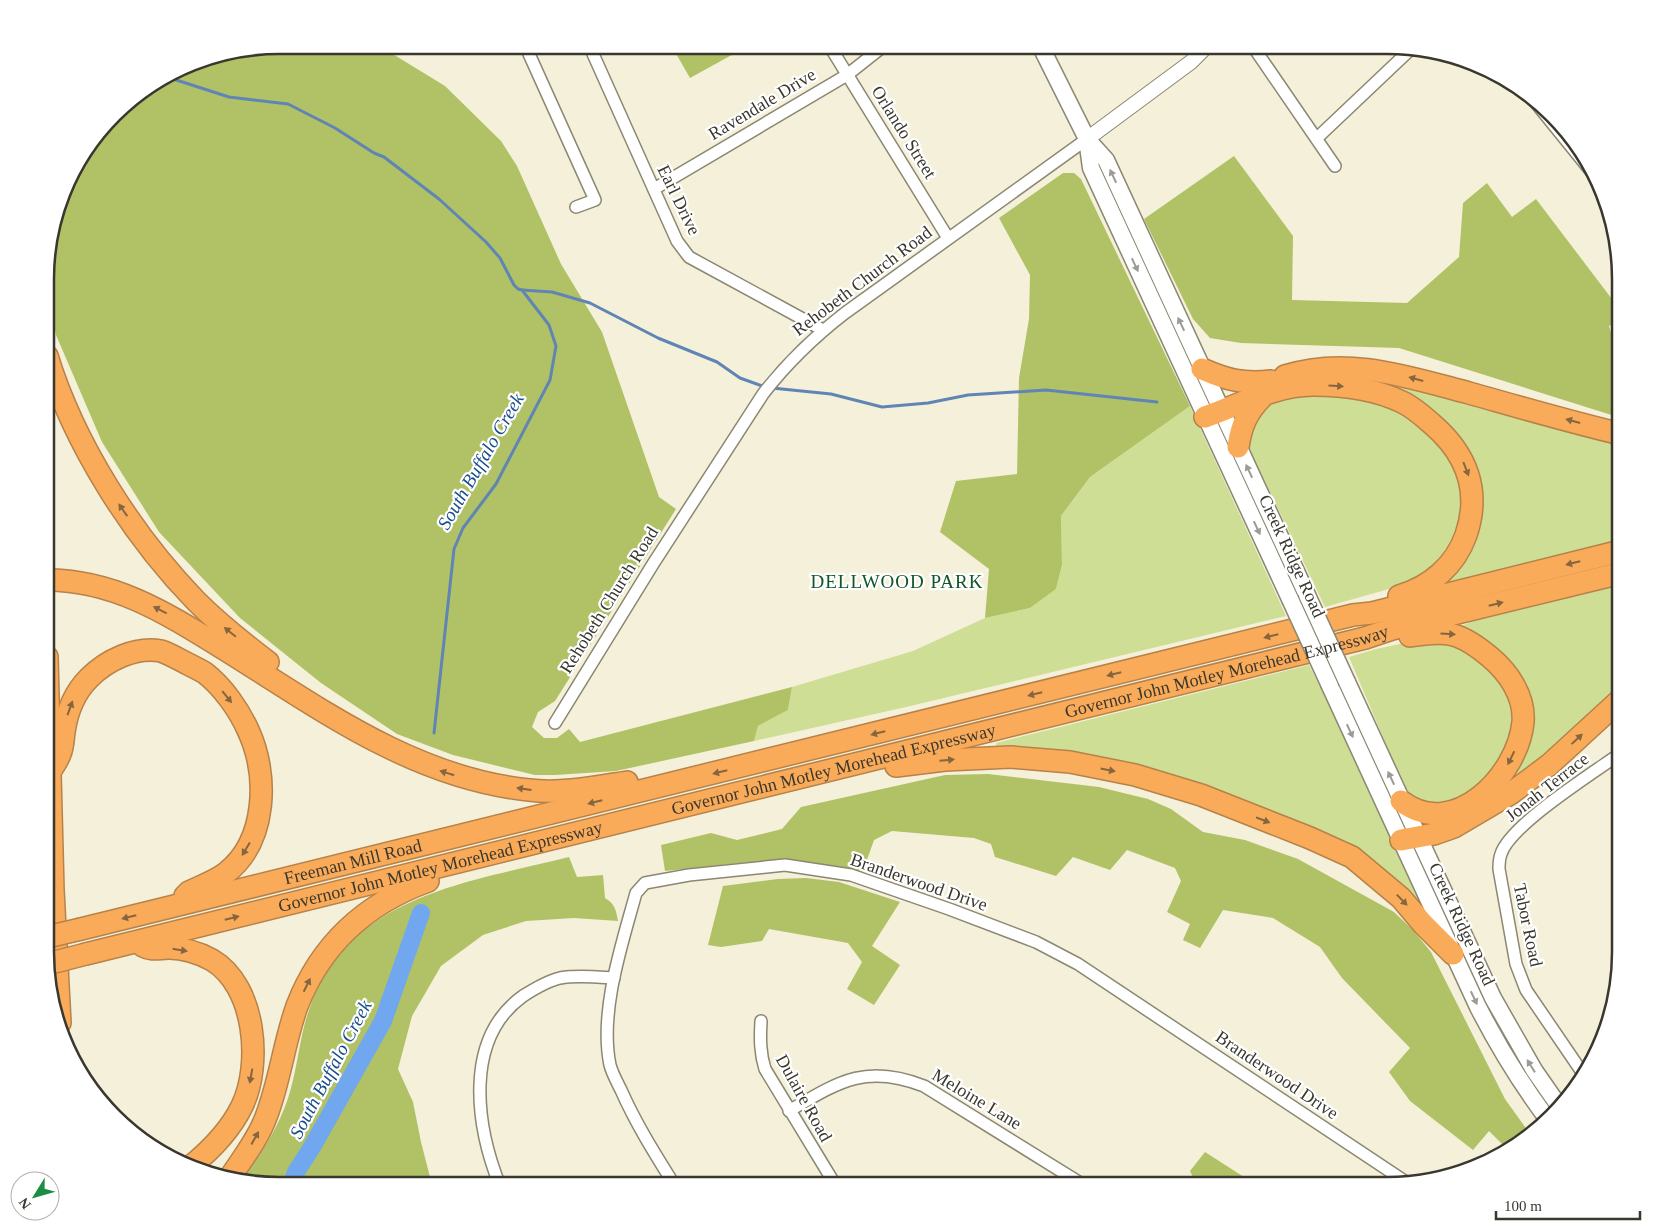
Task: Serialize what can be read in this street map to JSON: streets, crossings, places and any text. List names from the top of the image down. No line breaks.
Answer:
{"streets":{"highway":["Governor John Motley Morehead Expressway","Freeman Mill Road"],"main road":["Creek Ridge Road"],"street":["Ravendale Drive","Orlando Street","Earl Drive","Rehobeth Church Road","Jonah Terrace","Branderwood Drive","Tabor Road","Dulaire Road","Meloine Lane"]},"crossings":[["Ravendale Drive","Orlando Street"],["Ravendale Drive","Earl Drive"],["Orlando Street","Rehobeth Church Road"],["Earl Drive","Rehobeth Church Road"],["Rehobeth Church Road","Creek Ridge Road"],["Governor John Motley Morehead Expressway","Freeman Mill Road"],["Jonah Terrace","Tabor Road"],["Dulaire Road","Meloine Lane"]],"districts":["DELLWOOD PARK"],"water":["South Buffalo Creek"],"scale_bar":"100 m","north":"bottom left"}
